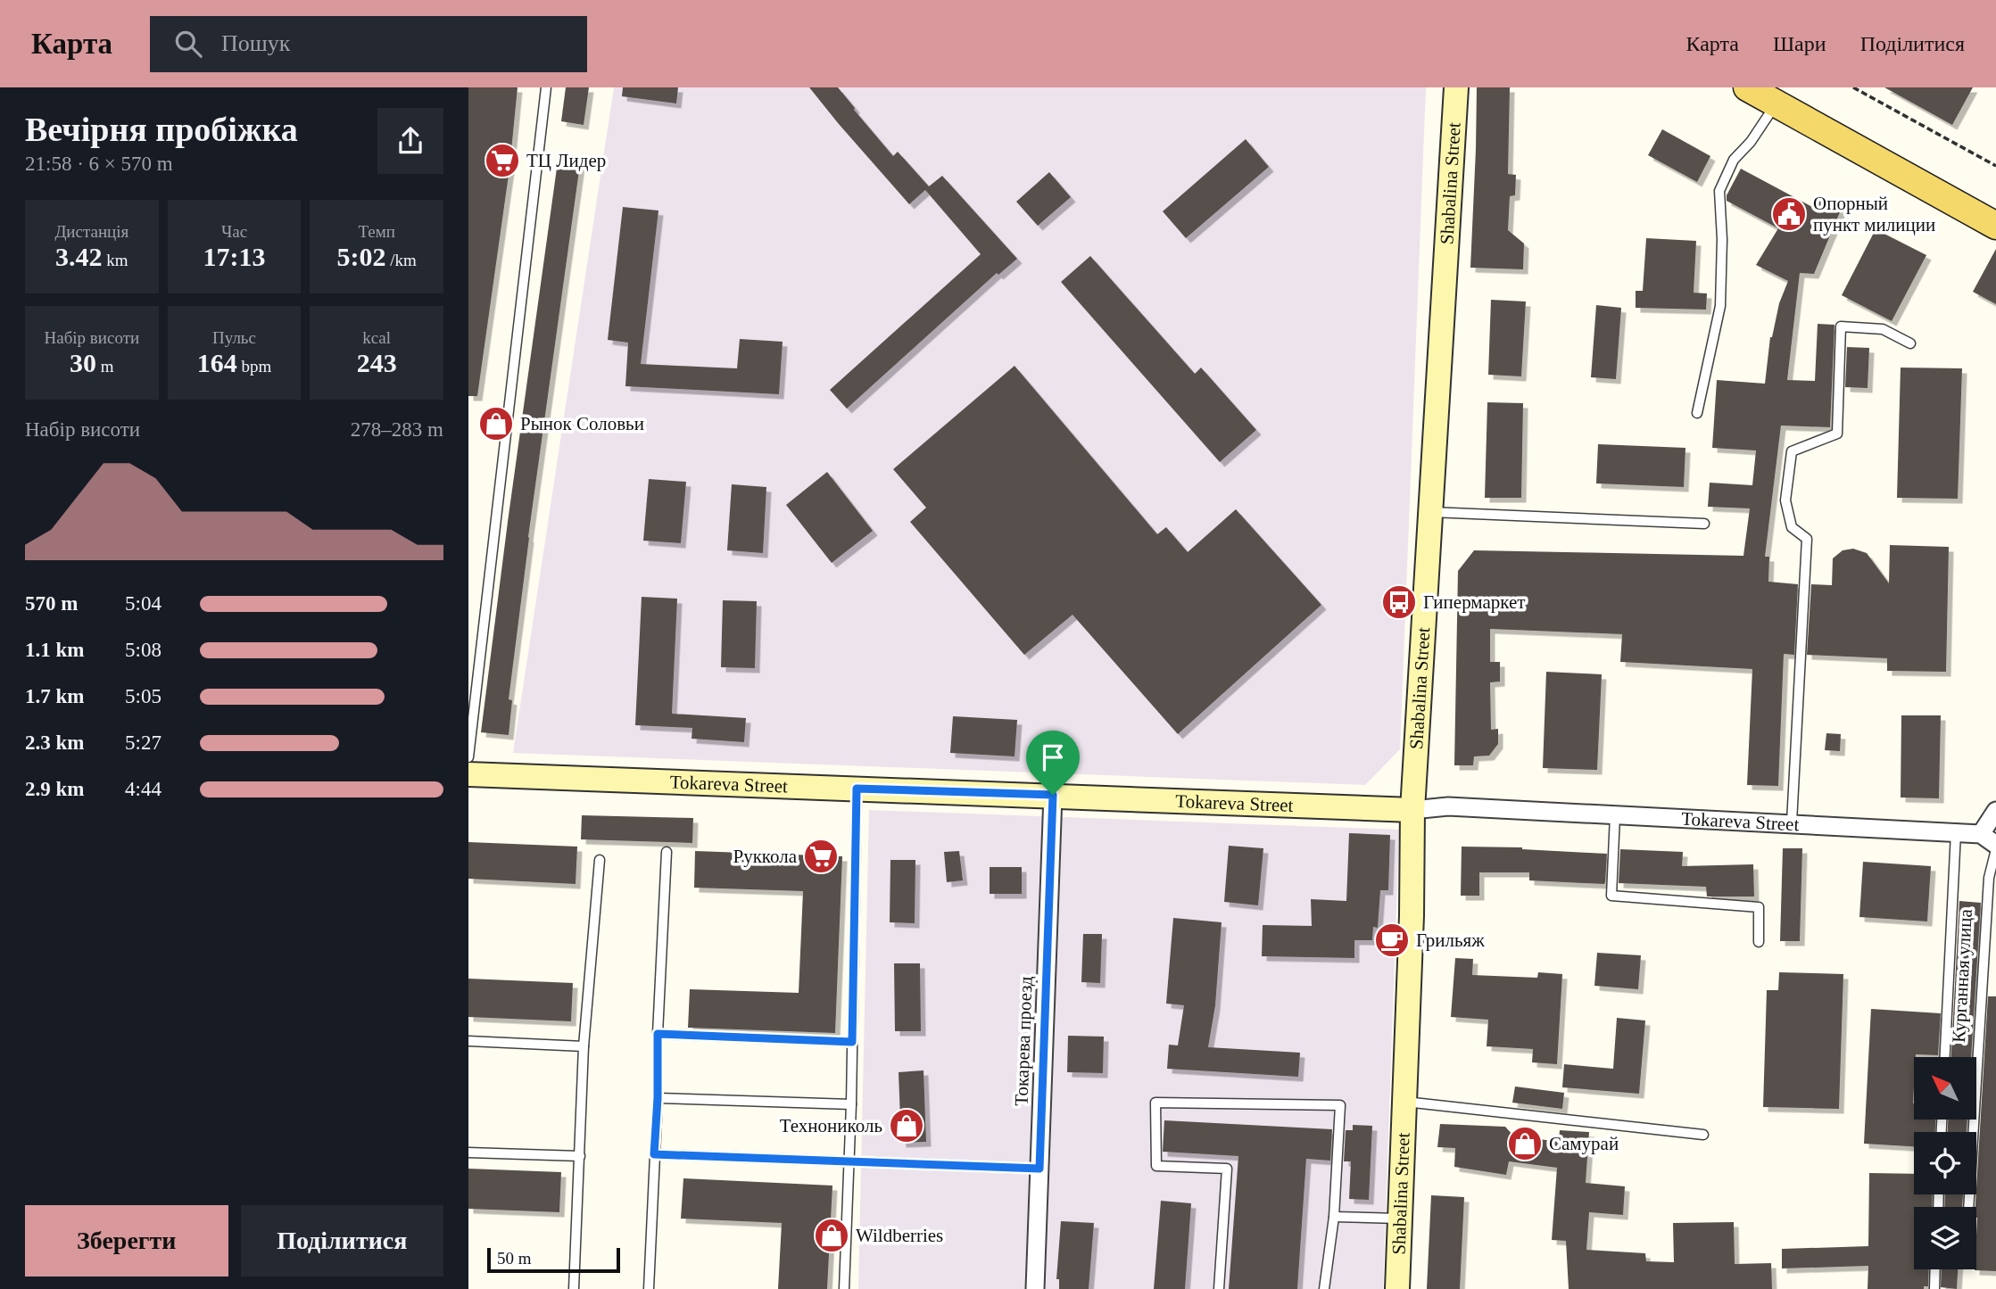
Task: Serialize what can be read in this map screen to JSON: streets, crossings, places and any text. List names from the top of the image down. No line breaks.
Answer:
{"streets":{"main road":["Shabalina Street","Tokareva Street"],"street":["Токарева проезд"],"lane":["Курганная улица"]},"crossings":[["Shabalina Street","Tokareva Street"],["Tokareva Street","Курганная улица"],["Tokareva Street","Токарева проезд"]],"places":{"supermarket":["ТЦ Лидер","Руккола"],"public building":["Опорный пункт милиции"],"shop":["Рынок Соловьи","Технониколь","Самурай","Wildberries"],"bus stop":["Гипермаркет"],"cafe":["Грильяж"]},"scale_bar":"50 m","north":"top left","page":{"header":"Карта","search":"Пошук","nav":["Карта","Шари","Поділитися"],"heading":["Вечірня пробіжка","21:58 · 6 × 570 m"],"stats":[["Дистанція","3.42 km"],["Час","17:13"],["Темп","5:02 /km"],["Набір висоти","30 m"],["Пульс","164 bpm"],["kcal","243"]],"chart":["Набір висоти","278–283 m"],"list":[{"name":"570 m","note":"5:04"},{"name":"1.1 km","note":"5:08"},{"name":"1.7 km","note":"5:05"},{"name":"2.3 km","note":"5:27"},{"name":"2.9 km","note":"4:44"}],"buttons":["Зберегти","Поділитися"],"scale":"50 m"}}
